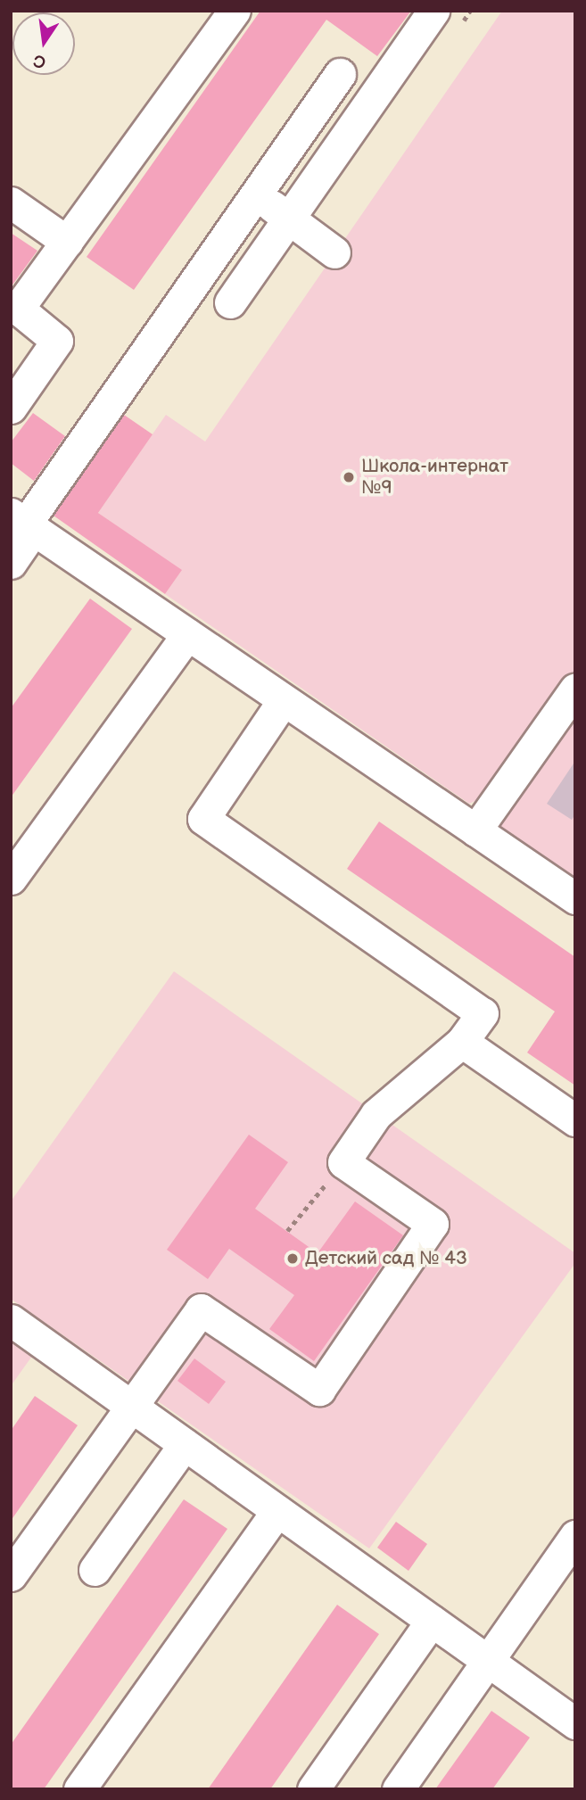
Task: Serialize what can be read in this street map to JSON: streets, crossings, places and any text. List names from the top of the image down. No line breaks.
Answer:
{"places":["Школа-интернат №9","Детский сад № 43"],"north":"bottom"}
